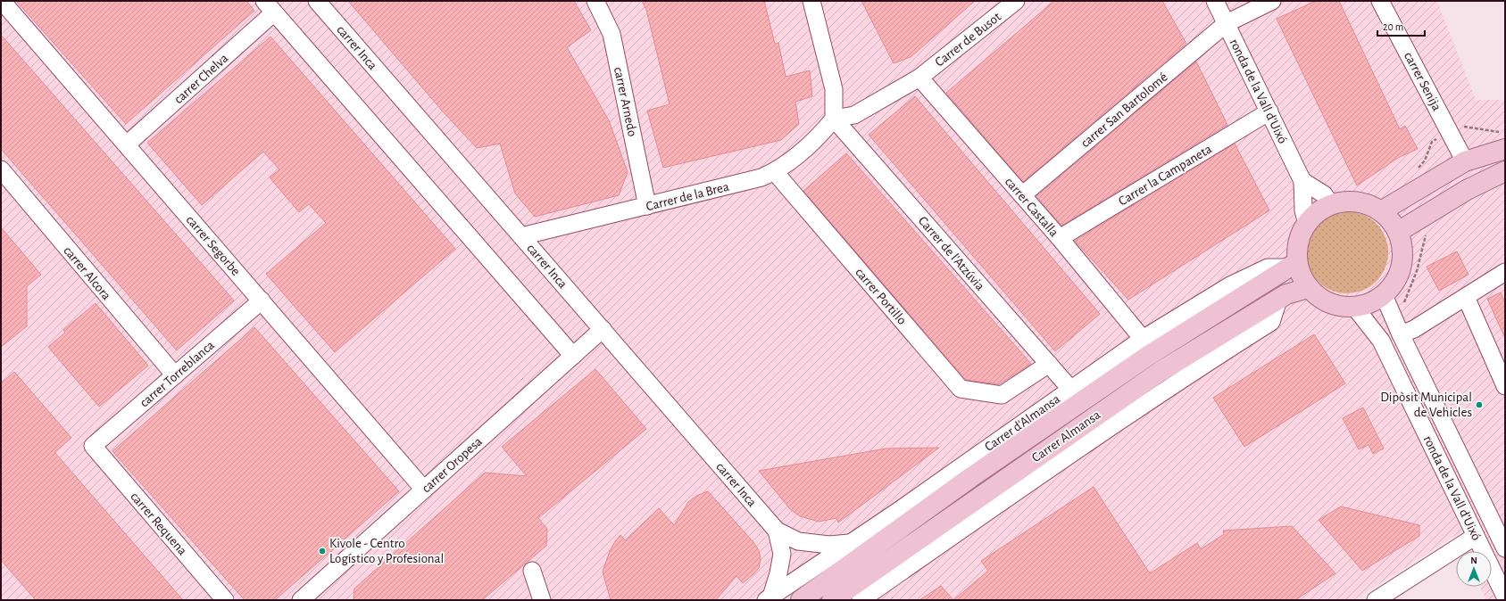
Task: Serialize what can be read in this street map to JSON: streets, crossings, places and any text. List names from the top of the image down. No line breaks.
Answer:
{"streets":{"main road":["Carrer d'Almansa","Carrer Almansa"],"street":["Carrer de Busot","carrer Inca","carrer Chelva","carrer Senija","ronda de la Vall d'Uixó","carrer Arnedo","carrer San Bartolomé","Carrer la Campaneta","Carrer de la Brea","carrer Castalla","carrer Segorbe","Carrer de l'Atzúvia","carrer Alcora","carrer Portillo","carrer Torreblanca","carrer Oropesa","carrer Requena"]},"crossings":[["Carrer de Busot","carrer Castalla"],["carrer Inca","Carrer de la Brea"],["carrer Inca","carrer Oropesa"],["carrer Chelva","carrer Segorbe"],["ronda de la Vall d'Uixó","carrer San Bartolomé"],["ronda de la Vall d'Uixó","Carrer la Campaneta"],["ronda de la Vall d'Uixó","Carrer d'Almansa"],["ronda de la Vall d'Uixó","Carrer Almansa"],["carrer Arnedo","Carrer de la Brea"],["carrer San Bartolomé","carrer Castalla"],["Carrer la Campaneta","carrer Castalla"],["Carrer de la Brea","Carrer de l'Atzúvia"],["Carrer de la Brea","carrer Portillo"],["carrer Castalla","Carrer d'Almansa"],["carrer Segorbe","carrer Torreblanca"],["carrer Segorbe","carrer Oropesa"],["Carrer de l'Atzúvia","carrer Portillo"],["Carrer de l'Atzúvia","Carrer d'Almansa"],["carrer Alcora","carrer Torreblanca"],["carrer Torreblanca","carrer Requena"],["Carrer d'Almansa","Carrer Almansa"]],"places":["Dipòsit Municipal de Vehicles","Kivole - Centro Logístico y Profesional"],"scale_bar":"20 m","north":"top"}
